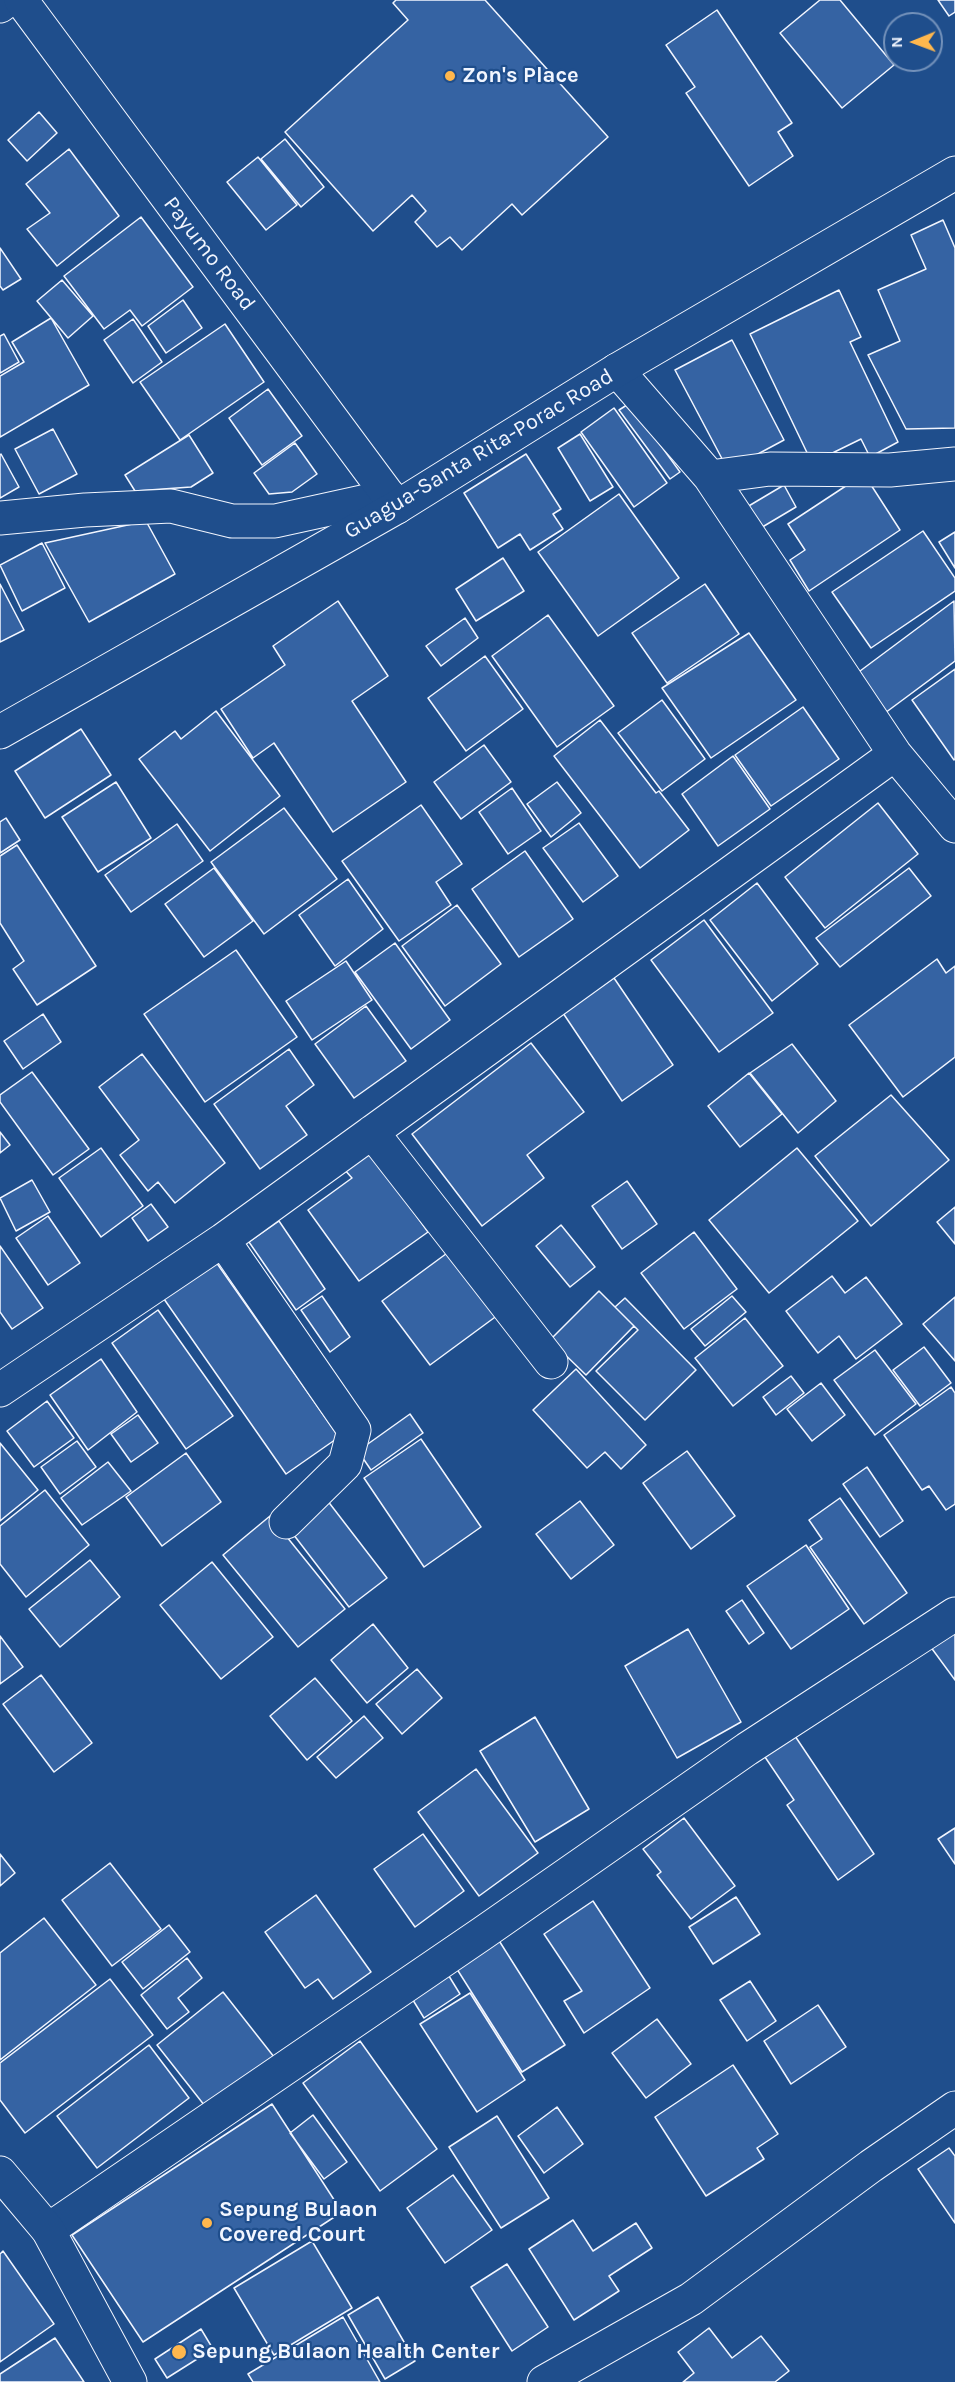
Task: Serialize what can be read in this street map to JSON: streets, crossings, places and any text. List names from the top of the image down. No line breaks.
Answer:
{"streets":{"street":["Payumo Road","Guagua-Santa Rita-Porac Road"]},"crossings":[["Payumo Road","Guagua-Santa Rita-Porac Road"]],"places":["Zon's Place","Sepung Bulaon Covered Court","Sepung Bulaon Health Center"],"north":"left"}
